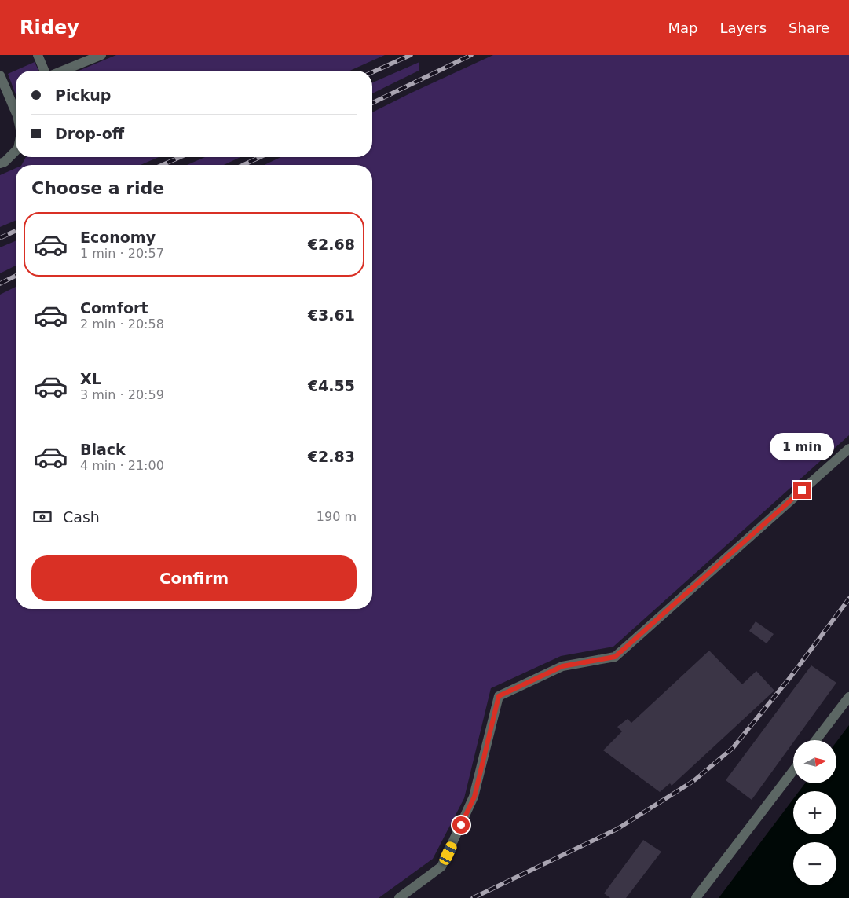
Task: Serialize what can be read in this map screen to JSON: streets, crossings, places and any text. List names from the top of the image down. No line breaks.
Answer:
{"north":"right","page":{"header":"Ridey","nav":["Map","Layers","Share"],"banner":["Pickup","Drop-off"],"heading":"Choose a ride","list":[{"name":"Economy","note":"1 min · 20:57","value":"€2.68"},{"name":"Comfort","note":"2 min · 20:58","value":"€3.61"},{"name":"XL","note":"3 min · 20:59","value":"€4.55"},{"name":"Black","note":"4 min · 21:00","value":"€2.83"}],"bubble":"1 min","pay":["Cash","190 m"],"buttons":"Confirm","map_buttons":["+","−"]}}
